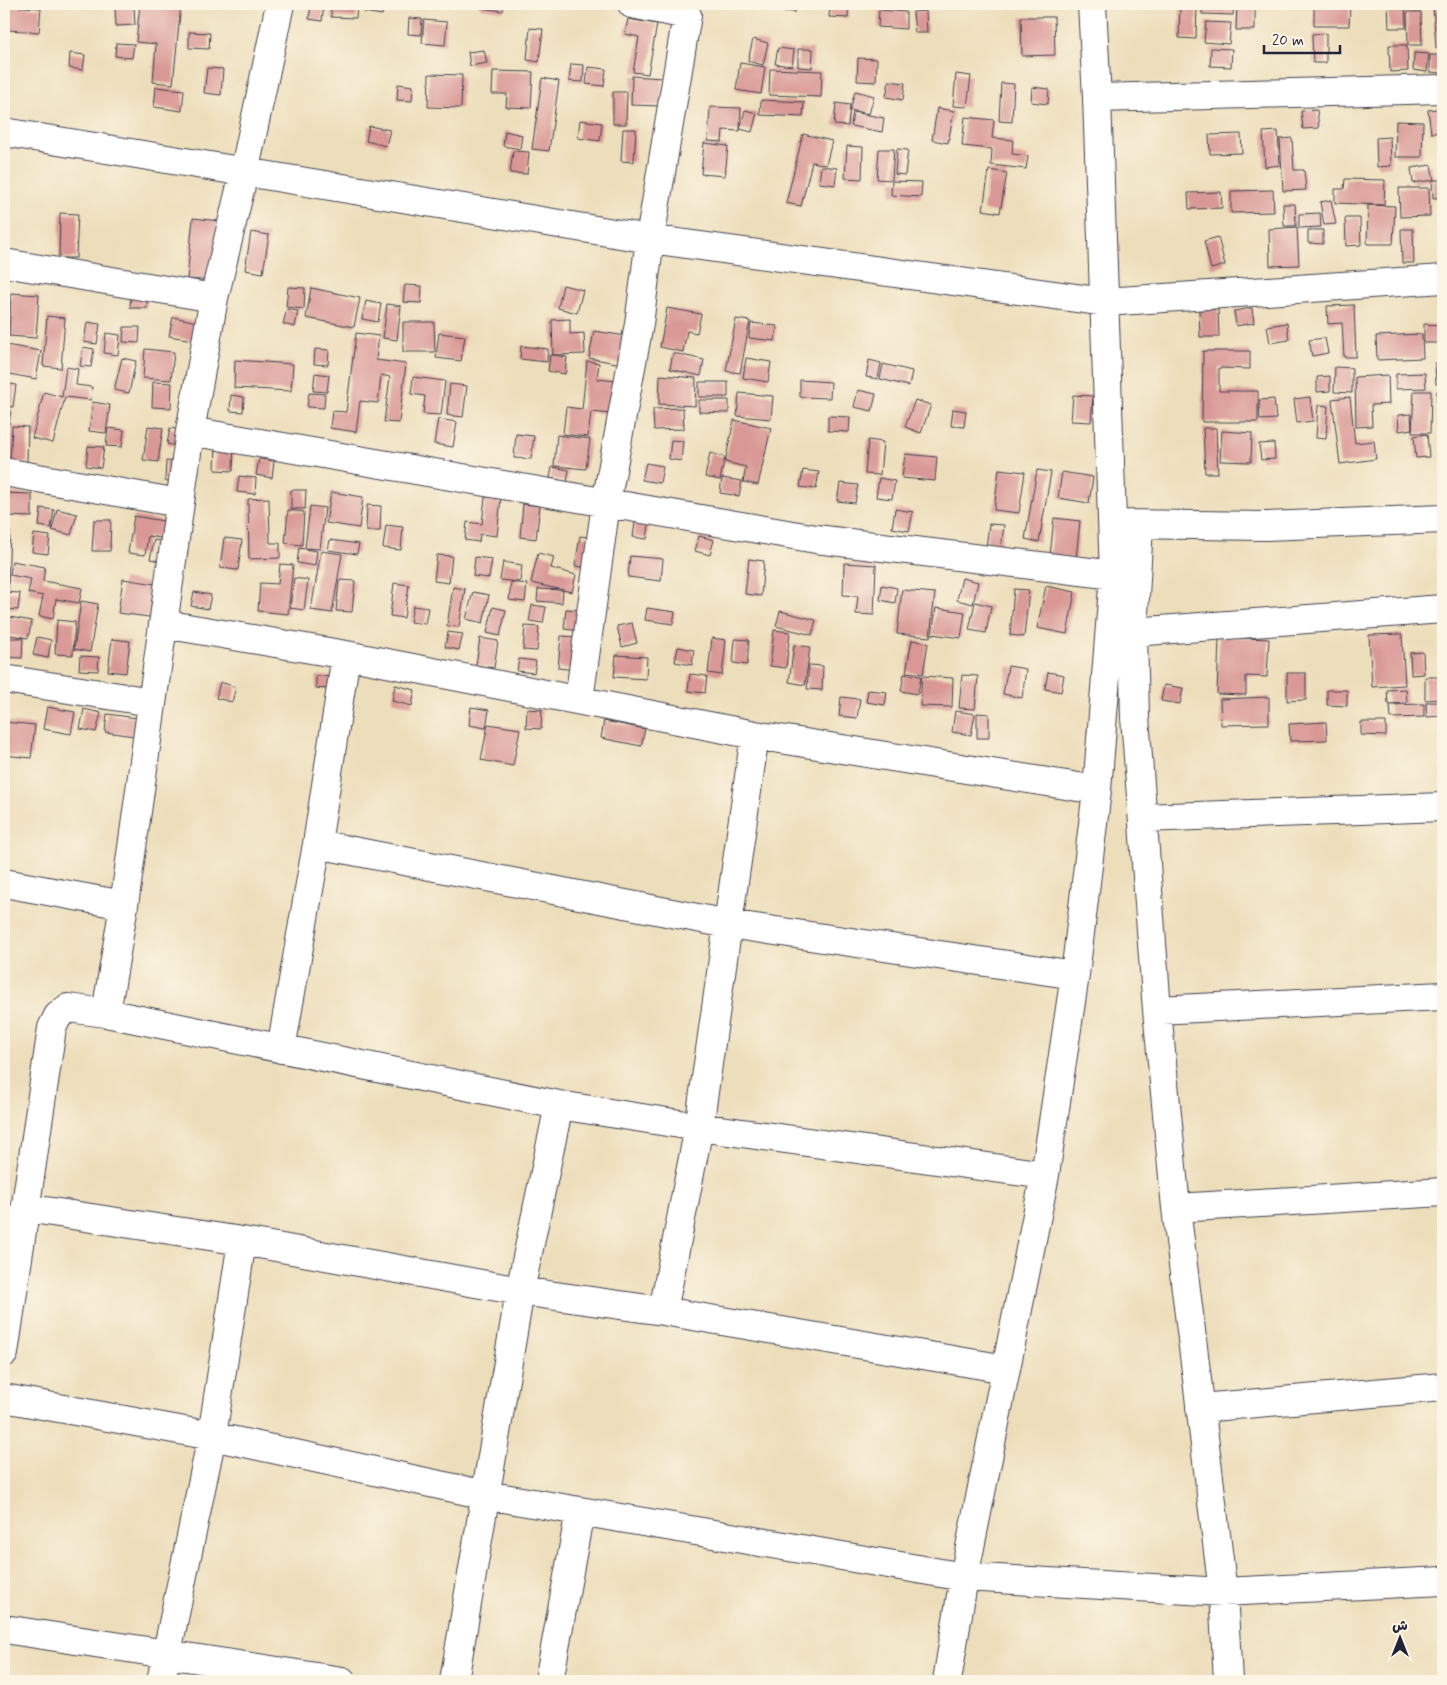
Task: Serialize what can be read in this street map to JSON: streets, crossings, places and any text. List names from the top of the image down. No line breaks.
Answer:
{"scale_bar":"20 m","north":"top"}
